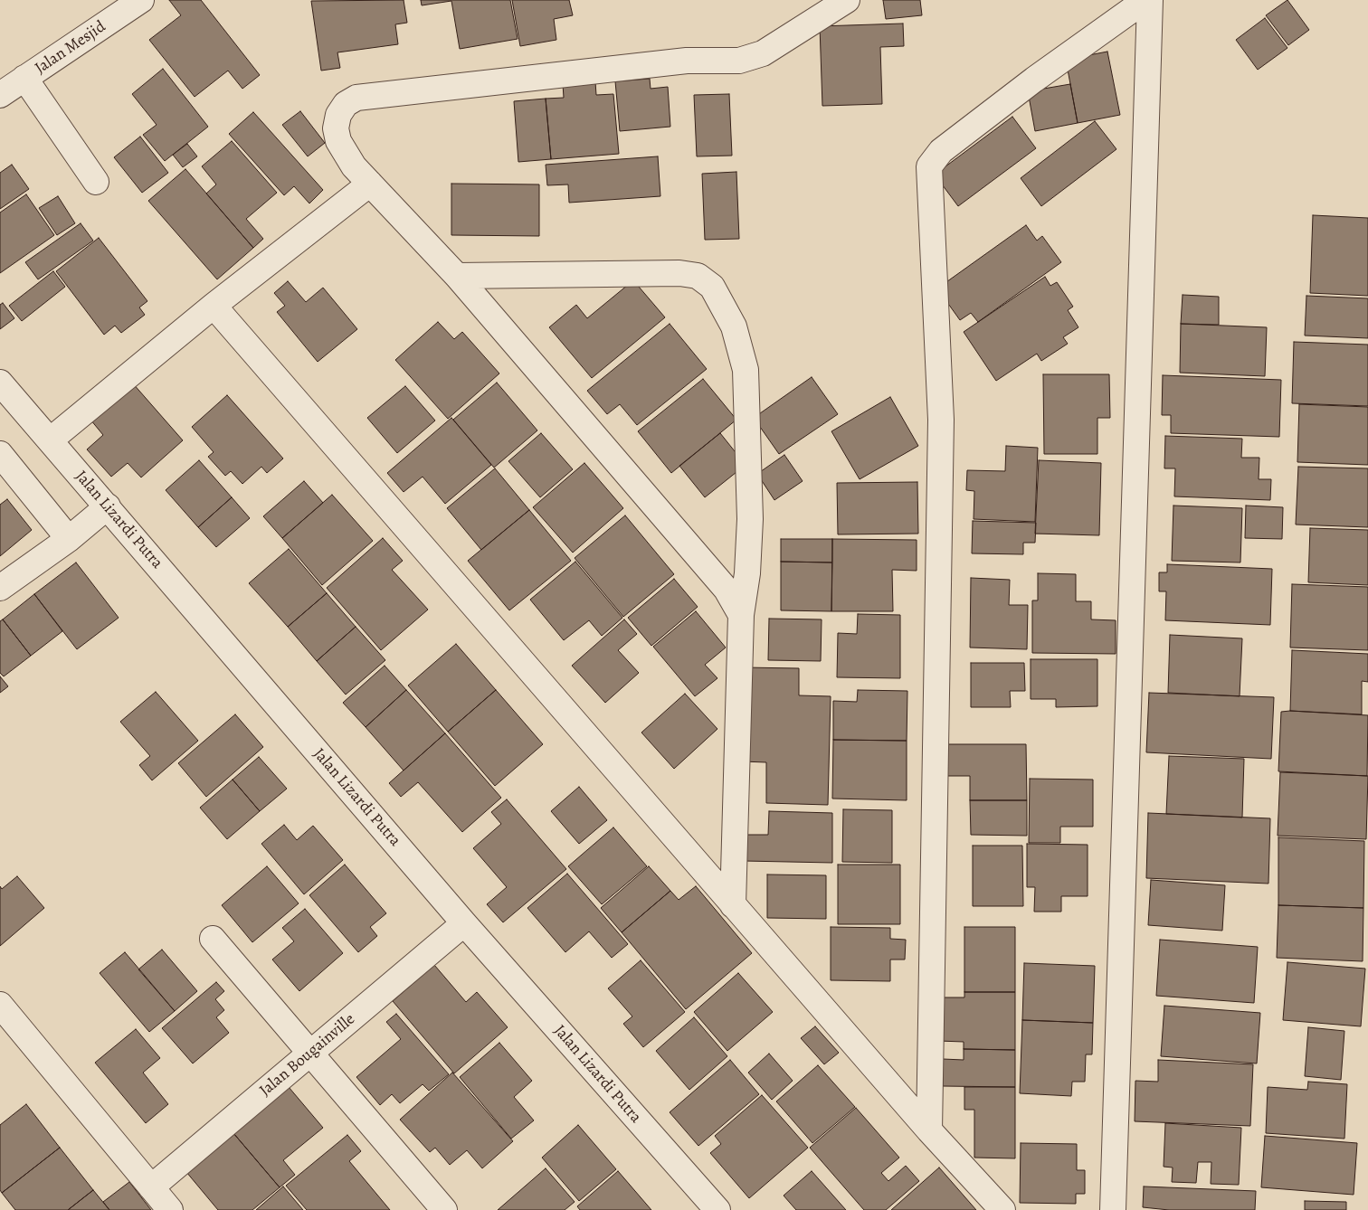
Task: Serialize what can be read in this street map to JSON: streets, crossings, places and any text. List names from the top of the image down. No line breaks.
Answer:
{"streets":{"street":["Jalan Mesjid","Jalan Lizardi Putra","Jalan Bougainville"]},"crossings":[["Jalan Lizardi Putra","Jalan Bougainville"]]}
